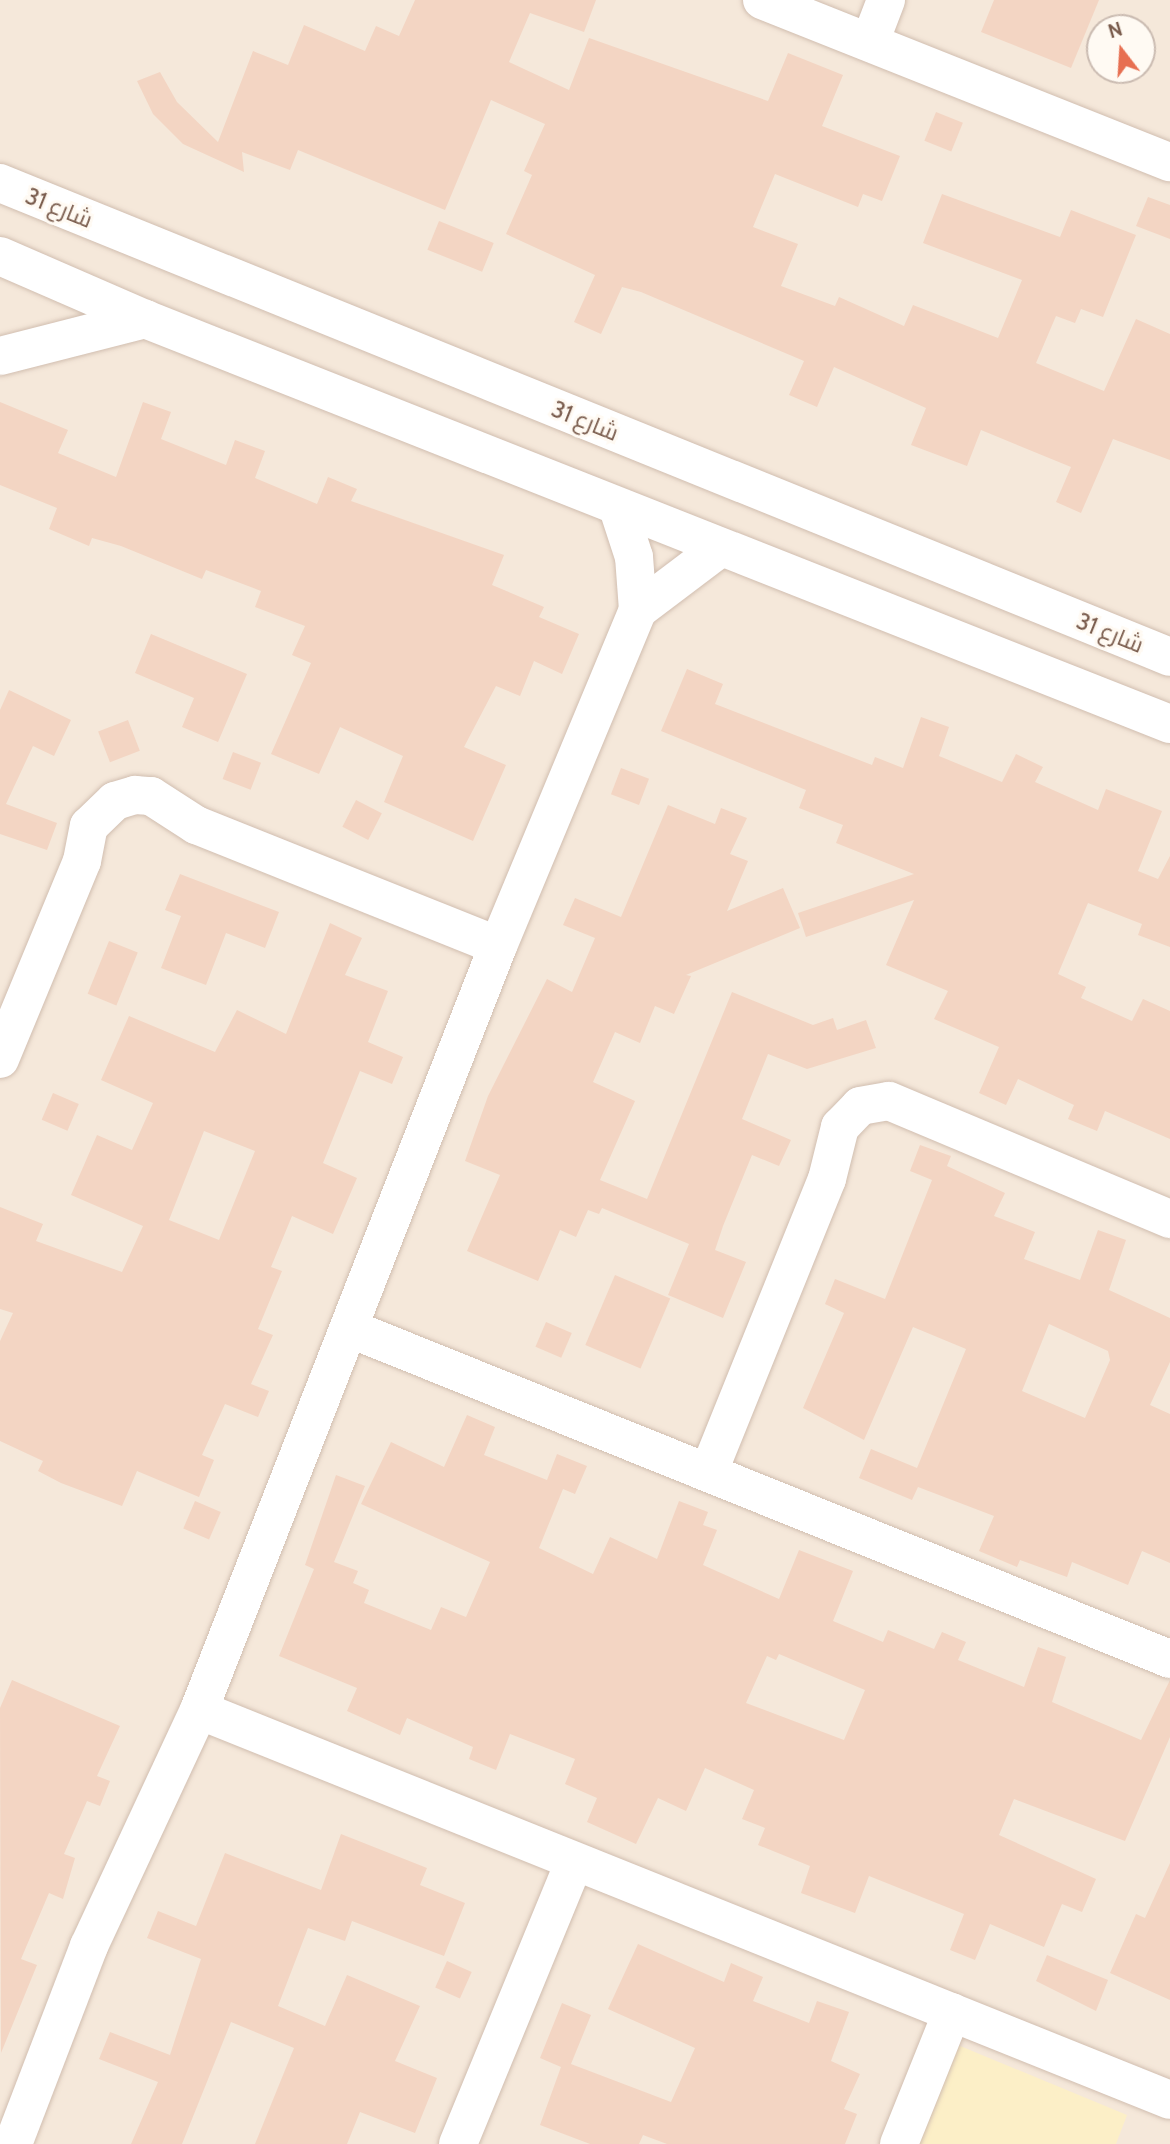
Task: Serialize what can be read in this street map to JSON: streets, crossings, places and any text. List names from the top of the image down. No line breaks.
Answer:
{"streets":{"street":["شارع 31"]},"north":"top"}
